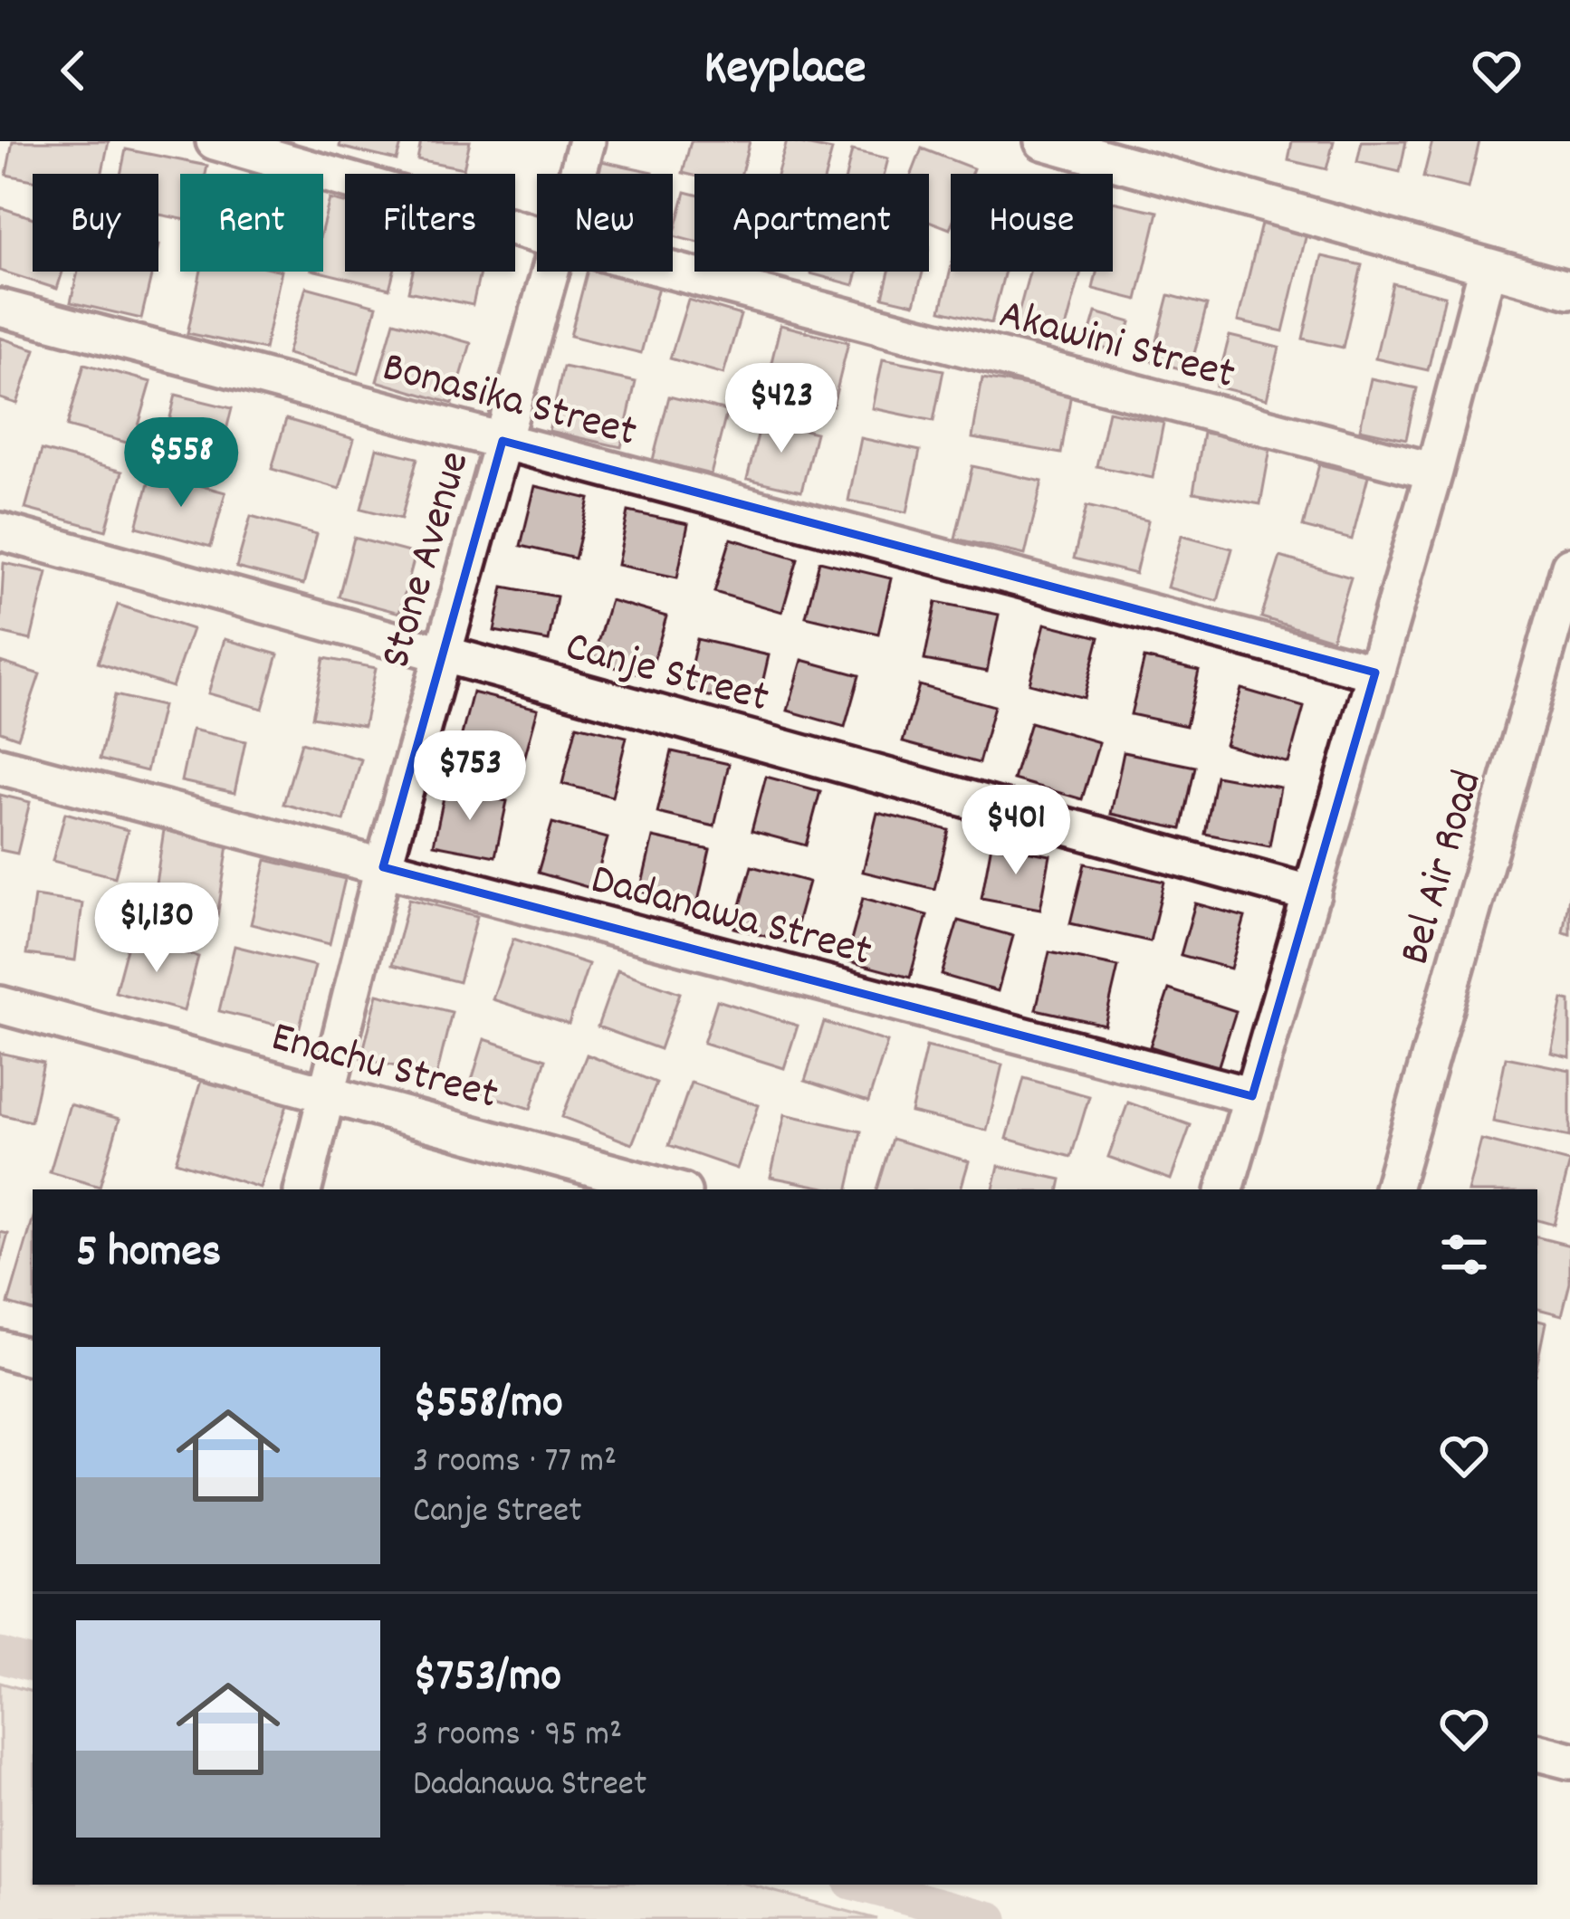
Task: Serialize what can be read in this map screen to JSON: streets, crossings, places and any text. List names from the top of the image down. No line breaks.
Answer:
{"streets":{"street":["Akawini Street","Bonasika Street","Stone Avenue","Canje Street","Bel Air Road","Dadanawa Street","Enachu Street"]},"crossings":[["Bonasika Street","Stone Avenue"],["Stone Avenue","Canje Street"],["Stone Avenue","Dadanawa Street"],["Stone Avenue","Enachu Street"]],"page":{"header":"Keyplace","chip":["Buy","Rent","Filters","New","Apartment","House"],"price":["$423","$558","$753","$401","$1,130"],"heading":"5 homes","list":[{"name":"$558/mo","note":"3 rooms · 77 m² · Canje Street"},{"name":"$753/mo","note":"3 rooms · 95 m² · Dadanawa Street"}]}}
